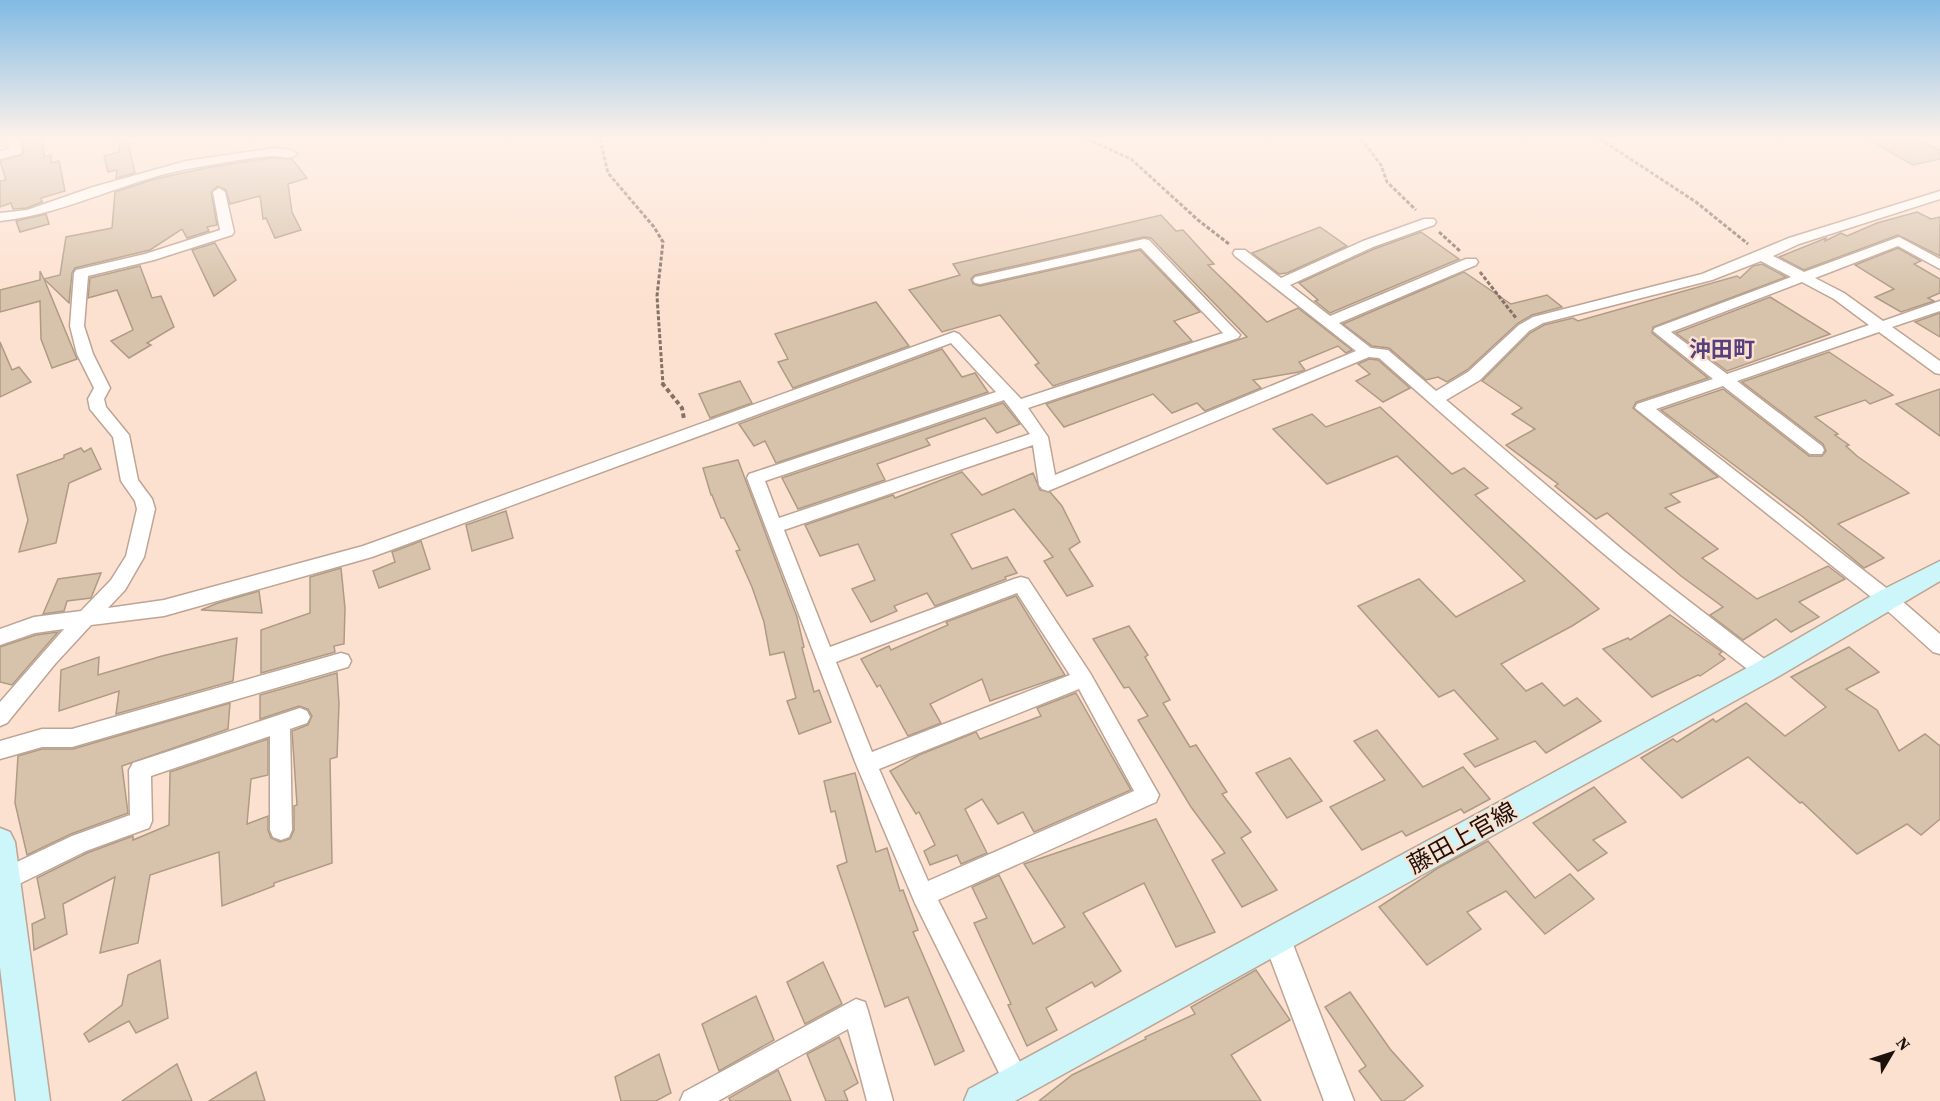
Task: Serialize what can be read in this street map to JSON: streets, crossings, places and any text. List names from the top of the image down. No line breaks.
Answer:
{"streets":{"main road":["藤田上官線"]},"districts":["沖田町"],"north":"top right"}
